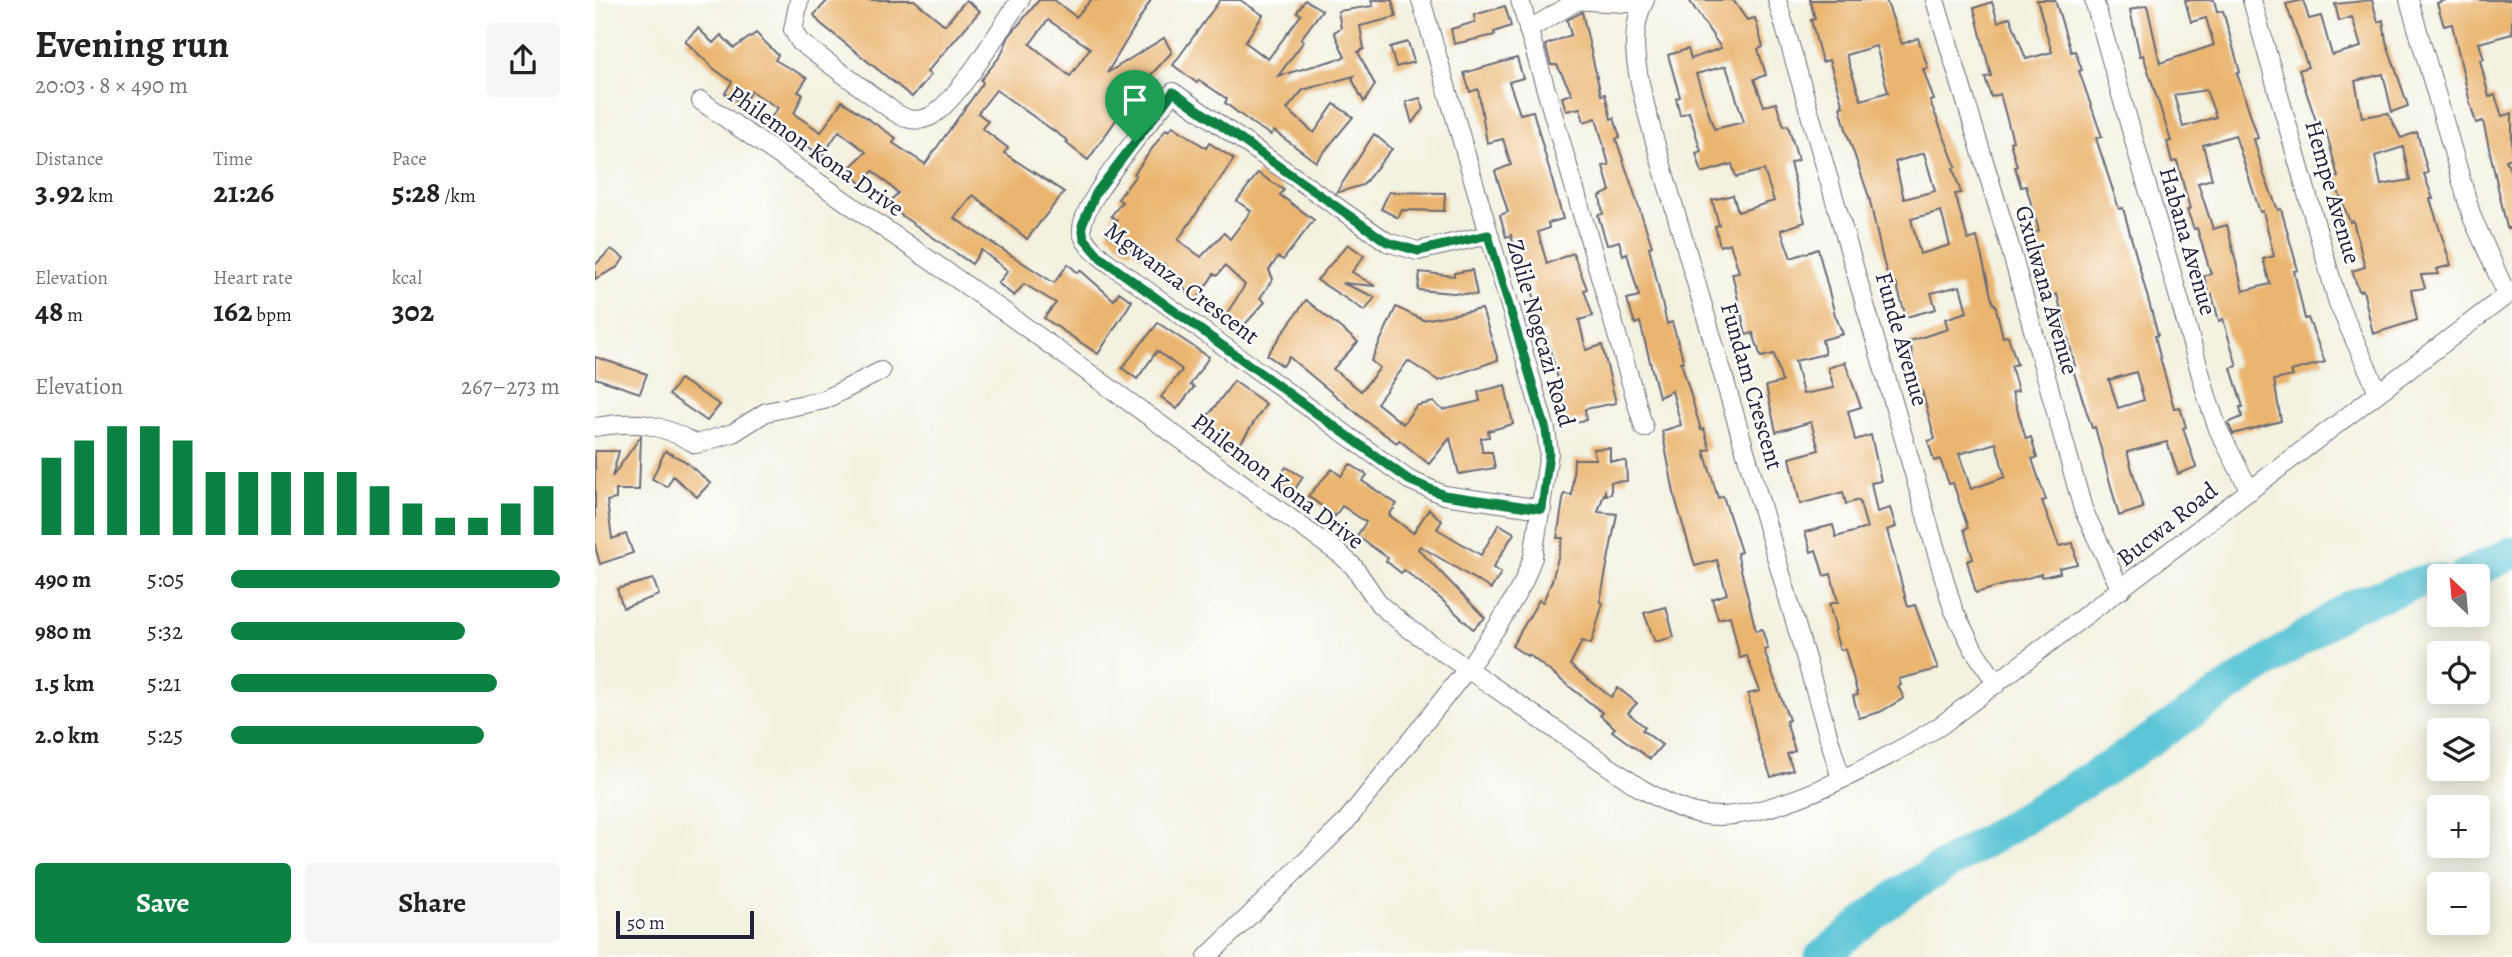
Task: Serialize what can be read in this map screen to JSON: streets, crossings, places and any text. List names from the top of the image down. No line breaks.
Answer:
{"streets":{"street":["Philemon Kona Drive","Hempe Avenue","Habana Avenue","Mgwanza Crescent","Gxulwana Avenue","Zolile Nogcazi Road","Funde Avenue","Fundam Crescent","Bucwa Road"]},"crossings":[["Philemon Kona Drive","Zolile Nogcazi Road"],["Philemon Kona Drive","Fundam Crescent"],["Philemon Kona Drive","Bucwa Road"],["Hempe Avenue","Bucwa Road"],["Habana Avenue","Bucwa Road"],["Mgwanza Crescent","Zolile Nogcazi Road"],["Gxulwana Avenue","Bucwa Road"],["Funde Avenue","Bucwa Road"],["Fundam Crescent","Bucwa Road"]],"scale_bar":"50 m","north":"top left","page":{"heading":["Evening run","20:03 · 8 × 490 m"],"stats":[["Distance","3.92 km"],["Time","21:26"],["Pace","5:28 /km"],["Elevation","48 m"],["Heart rate","162 bpm"],["kcal","302"]],"chart":["Elevation","267–273 m"],"list":[{"name":"490 m","note":"5:05"},{"name":"980 m","note":"5:32"},{"name":"1.5 km","note":"5:21"},{"name":"2.0 km","note":"5:25"}],"map_buttons":["+","−"],"buttons":["Save","Share"],"scale":"50 m"}}
